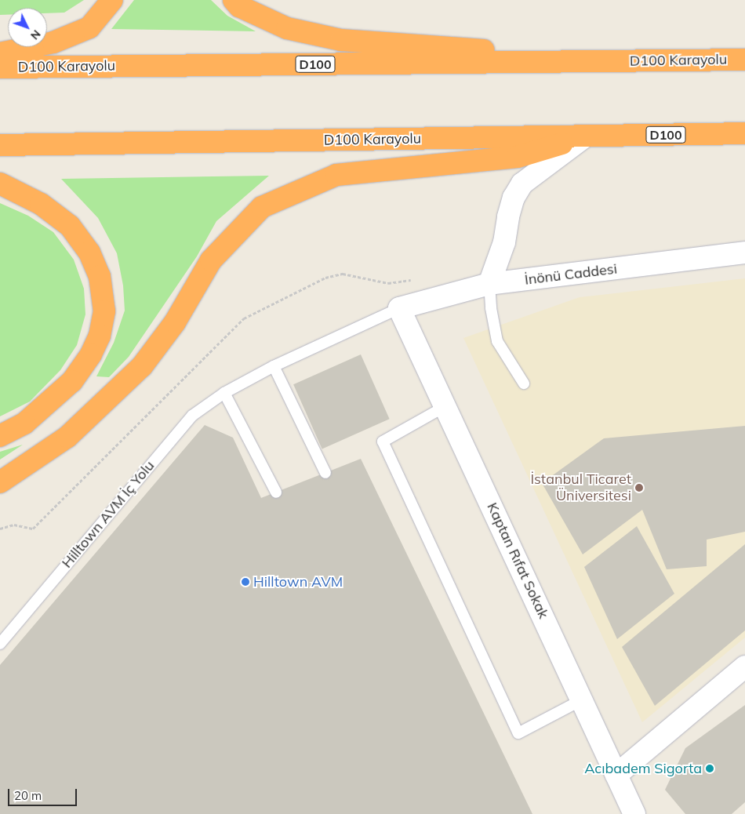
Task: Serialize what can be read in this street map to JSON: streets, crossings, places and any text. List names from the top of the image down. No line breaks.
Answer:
{"streets":{"highway":["D100 Karayolu","D100"],"street":["İnönü Caddesi","Kaptan Rıfat Sokak"],"lane":["Hilltown AVM İç Yolu"]},"crossings":[["İnönü Caddesi","Hilltown AVM İç Yolu"],["İnönü Caddesi","Kaptan Rıfat Sokak"],["Hilltown AVM İç Yolu","Kaptan Rıfat Sokak"]],"places":["İstanbul Ticaret Üniversitesi","Hilltown AVM","Acıbadem Sigorta"],"scale_bar":"20 m","north":"bottom right"}
